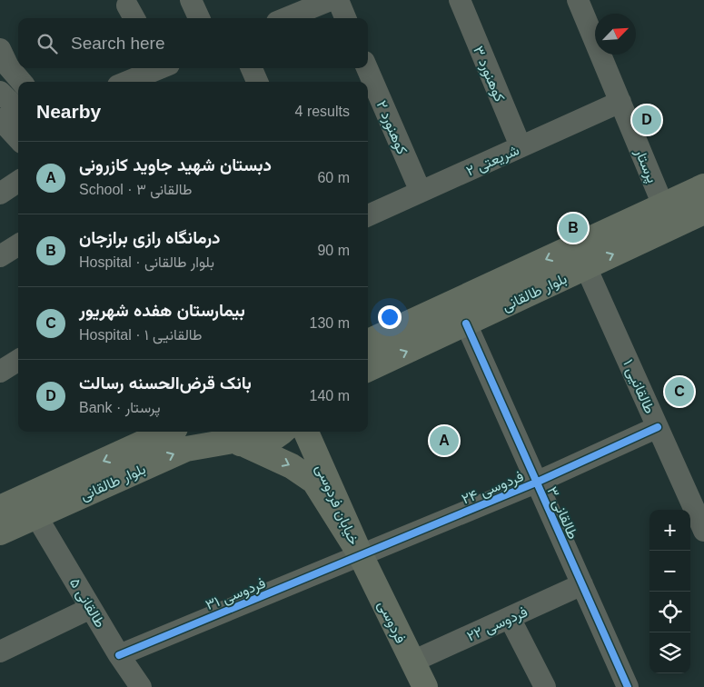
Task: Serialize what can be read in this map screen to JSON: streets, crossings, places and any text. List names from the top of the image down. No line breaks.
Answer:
{"streets":{"main road":["بلوار طالقانی","خیابان فردوسی","فردوسی"],"street":["کوهنورد ۳","کوهنورد ۲","شریعتی ۲","پرستار","طالقانیی ۱","فردوسی ۲۴","طالقانی ۳","فردوسی ۳۱","طالقانی ۵","فردوسی ۲۲"]},"crossings":[["کوهنورد ۳","شریعتی ۲"],["کوهنورد ۲","شریعتی ۲"],["شریعتی ۲","پرستار"],["پرستار","بلوار طالقانی"],["بلوار طالقانی","طالقانیی ۱"],["بلوار طالقانی","خیابان فردوسی"],["بلوار طالقانی","طالقانی ۳"],["بلوار طالقانی","طالقانی ۵"],["طالقانیی ۱","فردوسی ۲۴"],["فردوسی ۲۴","خیابان فردوسی"],["فردوسی ۲۴","طالقانی ۳"],["فردوسی ۲۴","فردوسی ۳۱"],["فردوسی ۲۴","فردوسی"],["خیابان فردوسی","فردوسی ۳۱"],["خیابان فردوسی","فردوسی"],["طالقانی ۳","فردوسی ۲۲"],["فردوسی ۳۱","طالقانی ۵"],["فردوسی ۳۱","فردوسی"],["فردوسی","فردوسی ۲۲"]],"north":"top right","page":{"search":"Search here","heading":["Nearby","4 results"],"pins":["D","B","C","A"],"list":[{"mark":"A","name":"دبستان شهید جاوید کازرونی","note":"School · طالقانی ۳","value":"60 m"},{"mark":"B","name":"درمانگاه رازی برازجان","note":"Hospital · بلوار طالقانی","value":"90 m"},{"mark":"C","name":"بیمارستان هفده شهریور","note":"Hospital · طالقانیی ۱","value":"130 m"},{"mark":"D","name":"بانک قرض‌الحسنه رسالت","note":"Bank · پرستار","value":"140 m"}],"map_buttons":["+","−"]}}
